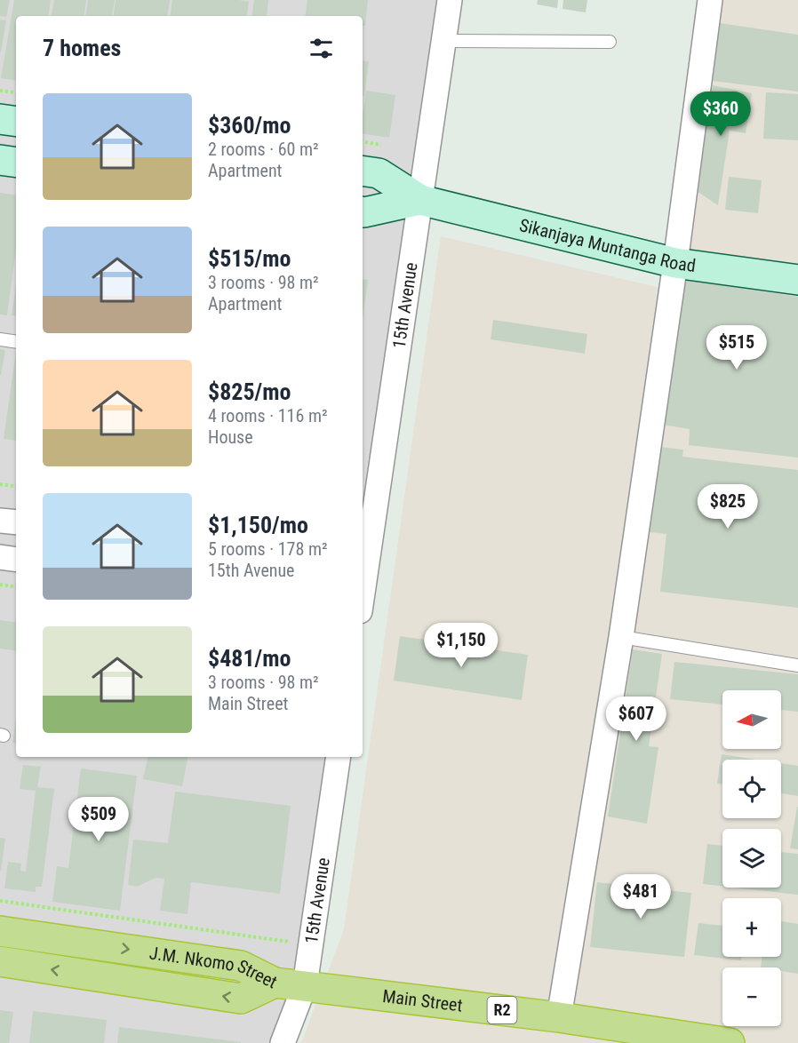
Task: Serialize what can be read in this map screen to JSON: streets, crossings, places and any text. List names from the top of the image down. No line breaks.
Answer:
{"streets":{"highway":["J.M. Nkomo Street","Main Street","R2"],"street":["Sikanjaya Muntanga Road","15th Avenue"]},"crossings":[["Sikanjaya Muntanga Road","15th Avenue"],["15th Avenue","Main Street"],["J.M. Nkomo Street","Main Street"]],"north":"left","page":{"heading":"7 homes","list":[{"name":"$360/mo","note":"2 rooms · 60 m² · Apartment"},{"name":"$515/mo","note":"3 rooms · 98 m² · Apartment"},{"name":"$825/mo","note":"4 rooms · 116 m² · House"},{"name":"$1,150/mo","note":"5 rooms · 178 m² · 15th Avenue"},{"name":"$481/mo","note":"3 rooms · 98 m² · Main Street"}],"price":["$360","$515","$825","$1,150","$607","$509","$481"],"map_buttons":["+","−"]}}
